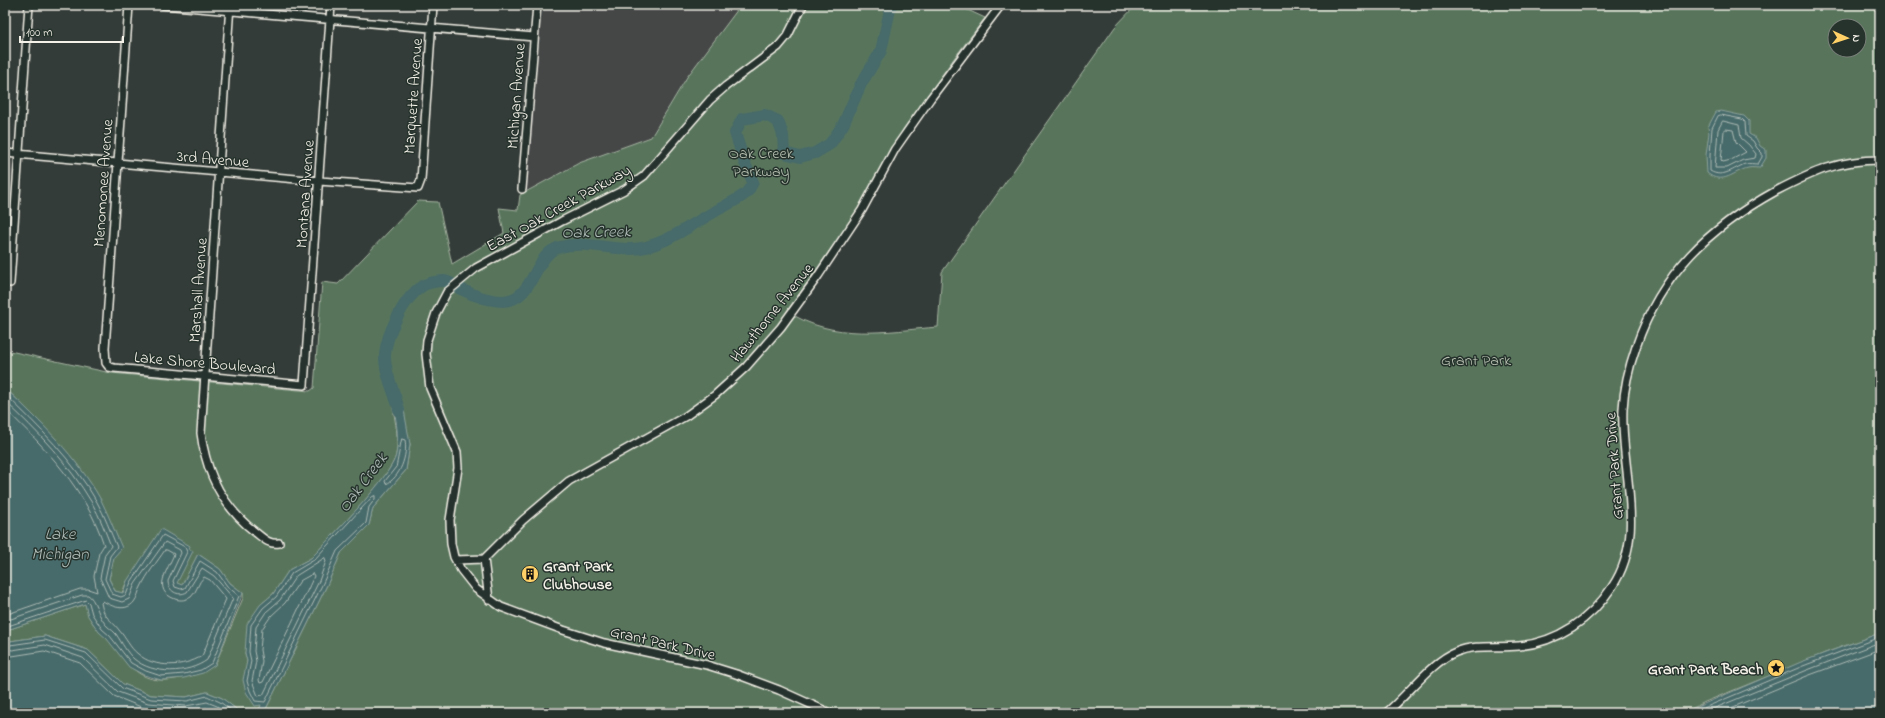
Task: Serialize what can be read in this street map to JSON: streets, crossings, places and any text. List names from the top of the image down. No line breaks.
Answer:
{"streets":{"street":["Marquette Avenue","Michigan Avenue","3rd Avenue","Menomonee Avenue","Montana Avenue","East Oak Creek Parkway","Marshall Avenue","Hawthorne Avenue","Lake Shore Boulevard","Grant Park Drive"]},"crossings":[["Marquette Avenue","3rd Avenue"],["3rd Avenue","Menomonee Avenue"],["3rd Avenue","Montana Avenue"],["3rd Avenue","Marshall Avenue"],["Menomonee Avenue","Lake Shore Boulevard"],["Montana Avenue","Lake Shore Boulevard"],["East Oak Creek Parkway","Grant Park Drive"],["Marshall Avenue","Lake Shore Boulevard"]],"water":["Oak Creek","Lake Michigan"],"parks":["Oak Creek Parkway","Grant Park"],"places":{"building":["Grant Park Clubhouse"],"place":["Grant Park Beach"]},"scale_bar":"100 m","north":"right"}
